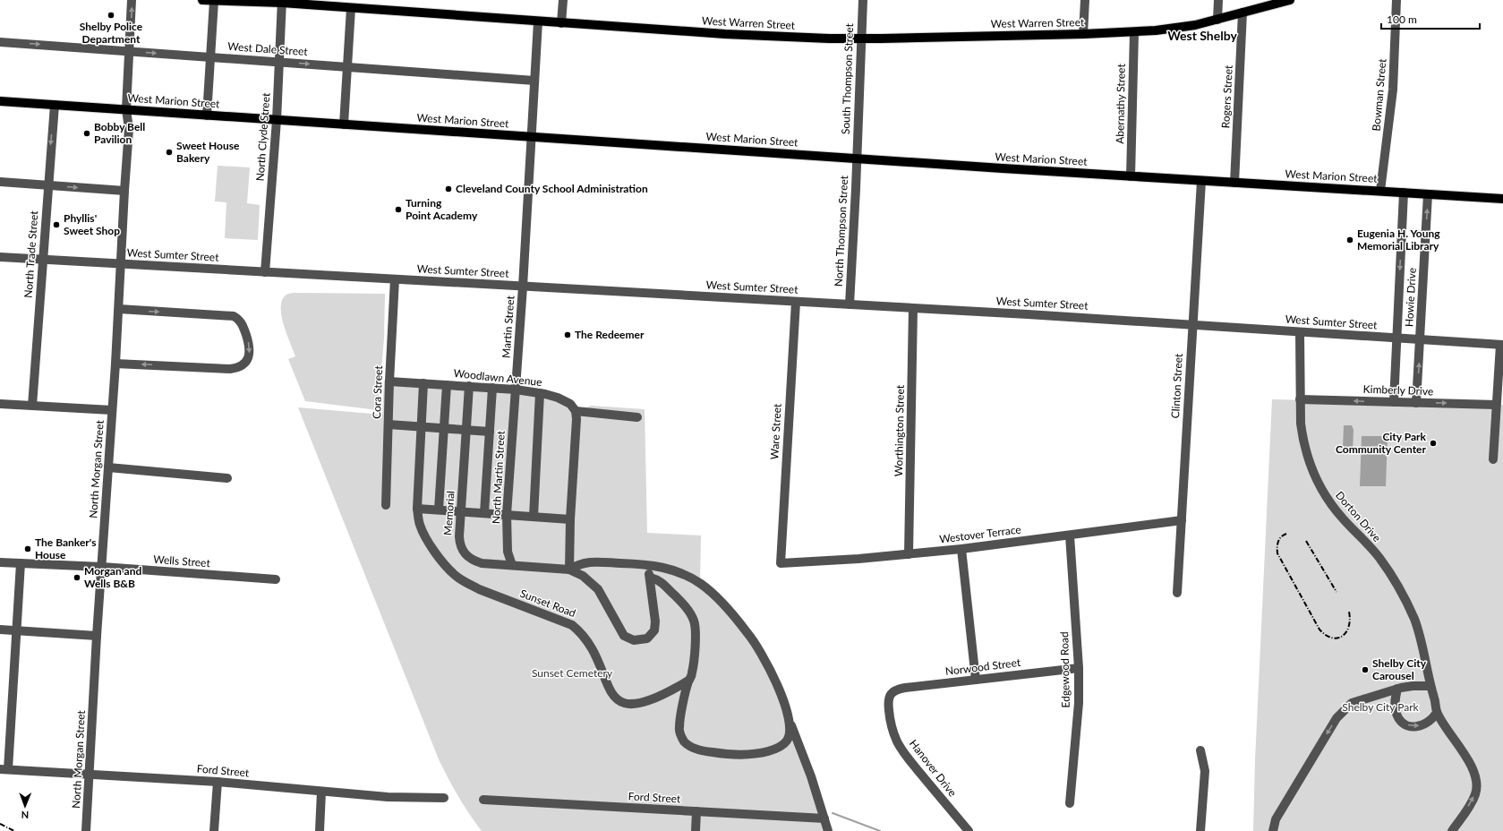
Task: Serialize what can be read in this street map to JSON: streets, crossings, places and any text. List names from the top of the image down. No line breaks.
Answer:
{"streets":{"main road":["West Warren Street","West Marion Street"],"street":["West Dale Street","South Thompson Street","Bowman Street","Rogers Street","Abernathy Street","North Clyde Street","North Thompson Street","North Trade Street","West Sumter Street","Howie Drive","Martin Street","Woodlawn Avenue","Clinton Street","Kimberly Drive","Cora Street","Worthington Street","Ware Street","North Morgan Street","North Martin Street","Memorial","Dorton Drive","Westover Terrace","Wells Street","Sunset Road","Norwood Street","Edgewood Road","Hanover Drive","Ford Street"]},"crossings":[["West Warren Street","South Thompson Street"],["West Warren Street","Rogers Street"],["West Warren Street","Abernathy Street"],["West Warren Street","North Clyde Street"],["West Warren Street","Martin Street"],["West Dale Street","North Clyde Street"],["West Dale Street","Martin Street"],["West Dale Street","North Morgan Street"],["South Thompson Street","West Marion Street"],["South Thompson Street","North Thompson Street"],["Bowman Street","West Marion Street"],["Rogers Street","West Marion Street"],["West Marion Street","Abernathy Street"],["West Marion Street","North Clyde Street"],["West Marion Street","North Thompson Street"],["West Marion Street","North Trade Street"],["West Marion Street","Howie Drive"],["West Marion Street","Martin Street"],["West Marion Street","Clinton Street"],["West Marion Street","North Morgan Street"],["North Clyde Street","West Sumter Street"],["North Thompson Street","West Sumter Street"],["North Trade Street","West Sumter Street"],["West Sumter Street","Howie Drive"],["West Sumter Street","Martin Street"],["West Sumter Street","Clinton Street"],["West Sumter Street","Cora Street"],["West Sumter Street","Worthington Street"],["West Sumter Street","Ware Street"],["West Sumter Street","North Morgan Street"],["West Sumter Street","Dorton Drive"],["Howie Drive","Kimberly Drive"],["Martin Street","Woodlawn Avenue"],["Martin Street","North Martin Street"],["Woodlawn Avenue","Cora Street"],["Woodlawn Avenue","North Martin Street"],["Woodlawn Avenue","Memorial"],["Woodlawn Avenue","Sunset Road"],["Clinton Street","Westover Terrace"],["Kimberly Drive","Dorton Drive"],["Worthington Street","Westover Terrace"],["Ware Street","Westover Terrace"],["North Morgan Street","Wells Street"],["North Morgan Street","Ford Street"],["North Martin Street","Memorial"],["Westover Terrace","Edgewood Road"],["Norwood Street","Edgewood Road"],["Norwood Street","Hanover Drive"]],"one_way":["West Dale Street"],"districts":["West Shelby"],"parks":["Sunset Cemetery","Shelby City Park"],"places":["Shelby Police Department","Bobby Bell Pavilion","Sweet House Bakery","Cleveland County School Administration","Turning Point Academy","Phyllis' Sweet Shop","Eugenia H. Young Memorial Library","The Redeemer","City Park Community Center","The Banker's House","Morgan and Wells B&B","Shelby City Carousel"],"scale_bar":"100 m","north":"bottom"}
